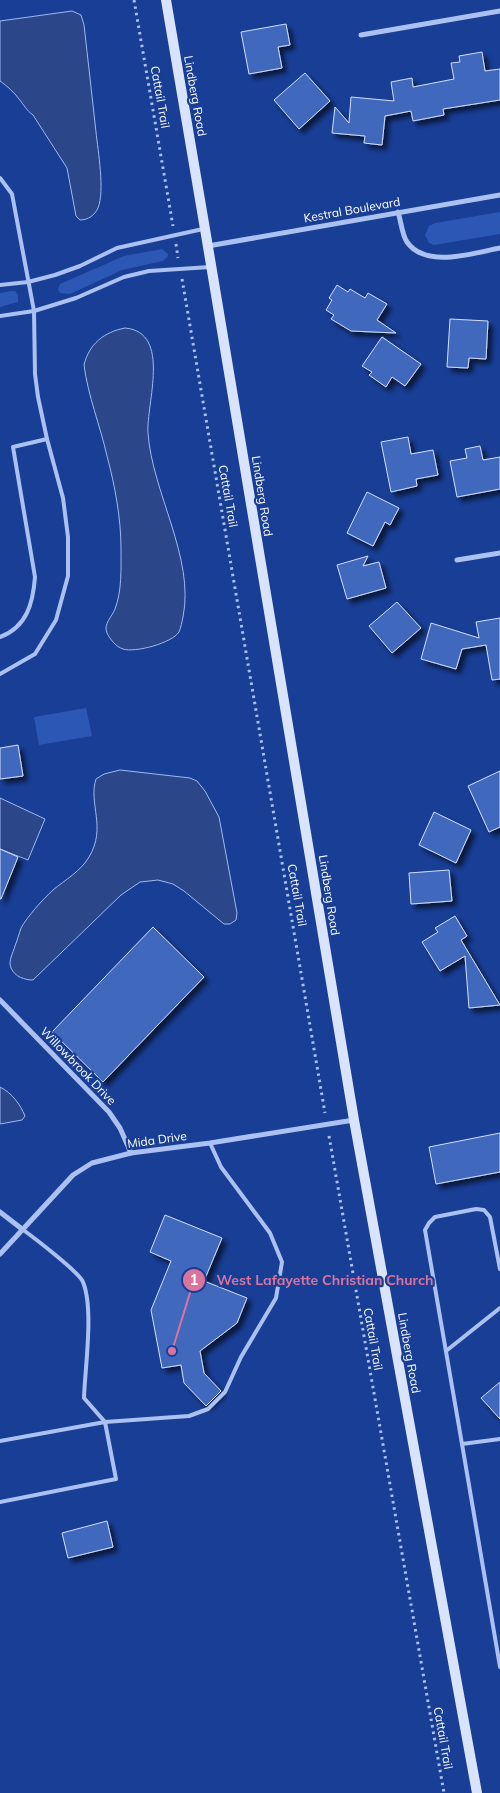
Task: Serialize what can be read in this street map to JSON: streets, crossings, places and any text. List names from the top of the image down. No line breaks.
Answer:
{"streets":{"main road":["Lindberg Road"],"street":["Kestral Boulevard","Willowbrook Drive","Mida Drive"],"path":["Cattail Trail"]},"crossings":[["Lindberg Road","Kestral Boulevard"],["Lindberg Road","Mida Drive"],["Cattail Trail","Mida Drive"],["Willowbrook Drive","Mida Drive"]],"places":["West Lafayette Christian Church"]}
